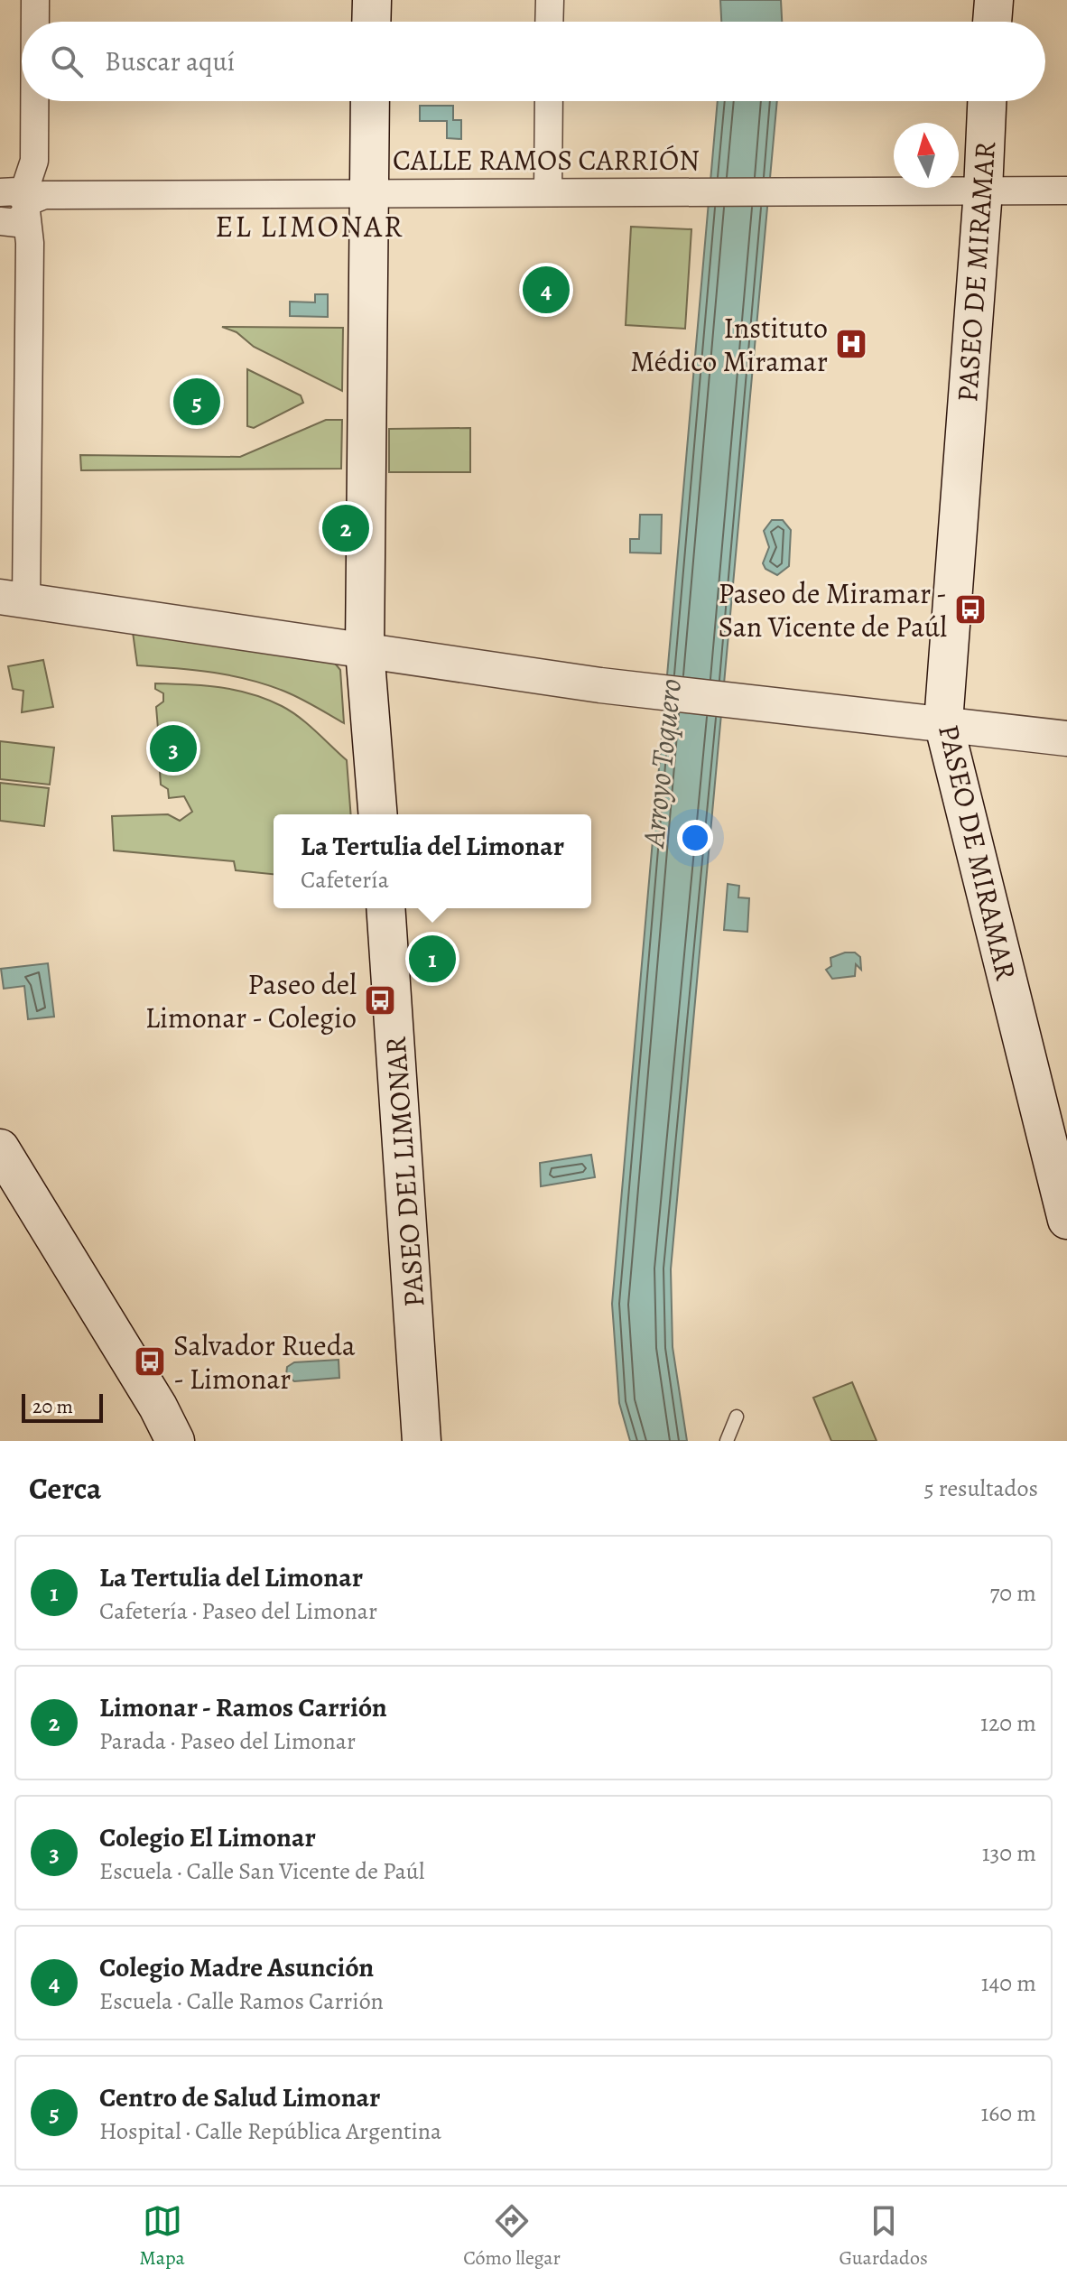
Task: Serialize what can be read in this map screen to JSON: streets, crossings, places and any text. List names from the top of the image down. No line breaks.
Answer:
{"streets":{"main road":["PASEO DE MIRAMAR","PASEO DEL LIMONAR"],"street":["CALLE RAMOS CARRIÓN"]},"crossings":[["CALLE RAMOS CARRIÓN","PASEO DE MIRAMAR"]],"districts":["EL LIMONAR"],"water":["Arroyo Toquero"],"places":{"hospital":["Instituto Médico Miramar"],"bus stop":["Paseo de Miramar - San Vicente de Paúl","Paseo del Limonar - Colegio","Salvador Rueda - Limonar"]},"scale_bar":"20 m","north":"top","page":{"search":"Buscar aquí","pins":["4","5","2","3","1"],"popup":["La Tertulia del Limonar","Cafetería"],"scale":"20 m","heading":["Cerca","5 resultados"],"list":[{"mark":"1","name":"La Tertulia del Limonar","note":"Cafetería · Paseo del Limonar","value":"70 m"},{"mark":"2","name":"Limonar - Ramos Carrión","note":"Parada · Paseo del Limonar","value":"120 m"},{"mark":"3","name":"Colegio El Limonar","note":"Escuela · Calle San Vicente de Paúl","value":"130 m"},{"mark":"4","name":"Colegio Madre Asunción","note":"Escuela · Calle Ramos Carrión","value":"140 m"},{"mark":"5","name":"Centro de Salud Limonar","note":"Hospital · Calle República Argentina","value":"160 m"}],"nav":["Mapa","Cómo llegar","Guardados"]}}
